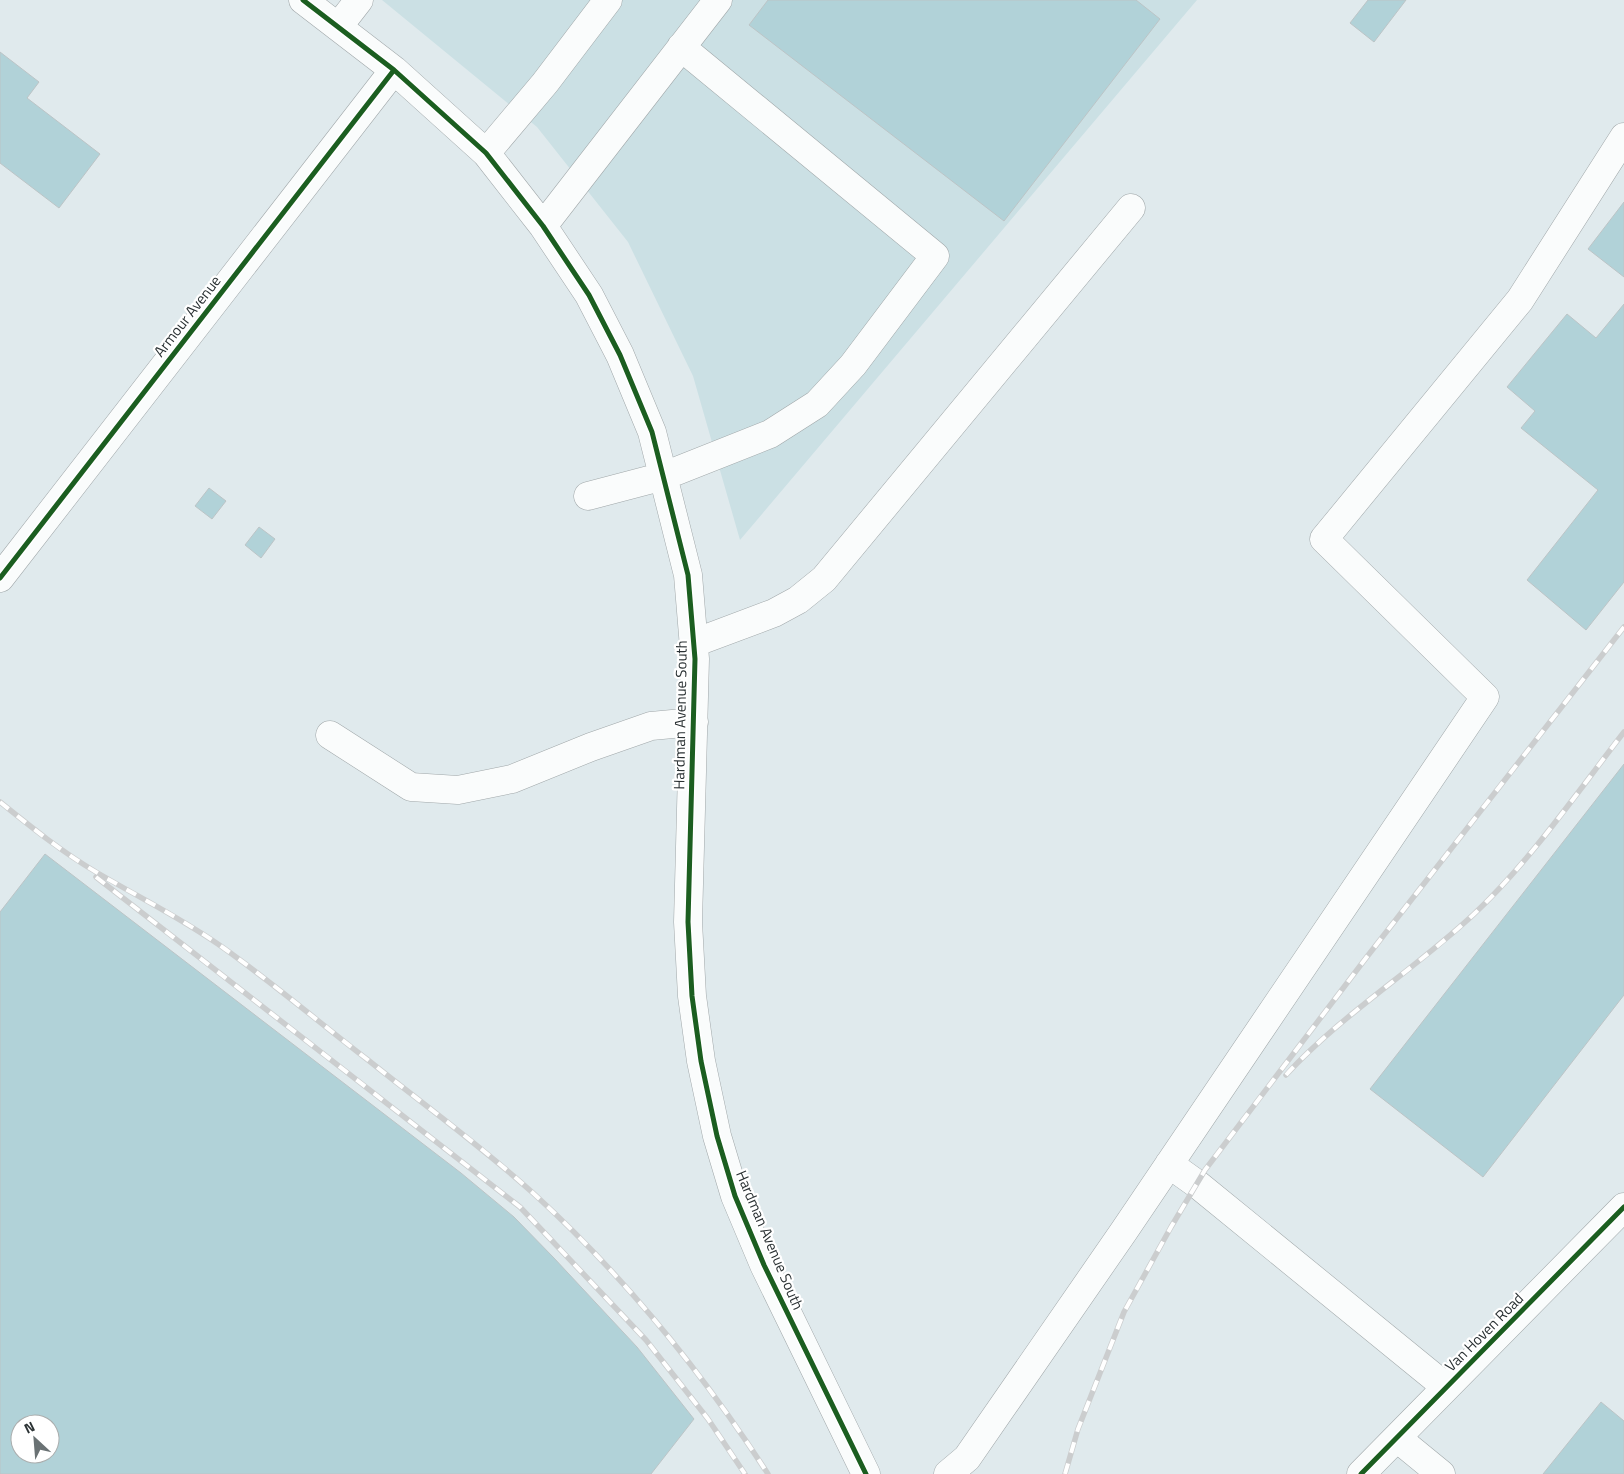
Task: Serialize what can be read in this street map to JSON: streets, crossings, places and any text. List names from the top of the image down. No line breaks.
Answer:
{"streets":{"street":["Armour Avenue","Hardman Avenue South","Van Hoven Road"]},"crossings":[["Armour Avenue","Hardman Avenue South"]],"north":"top left"}
